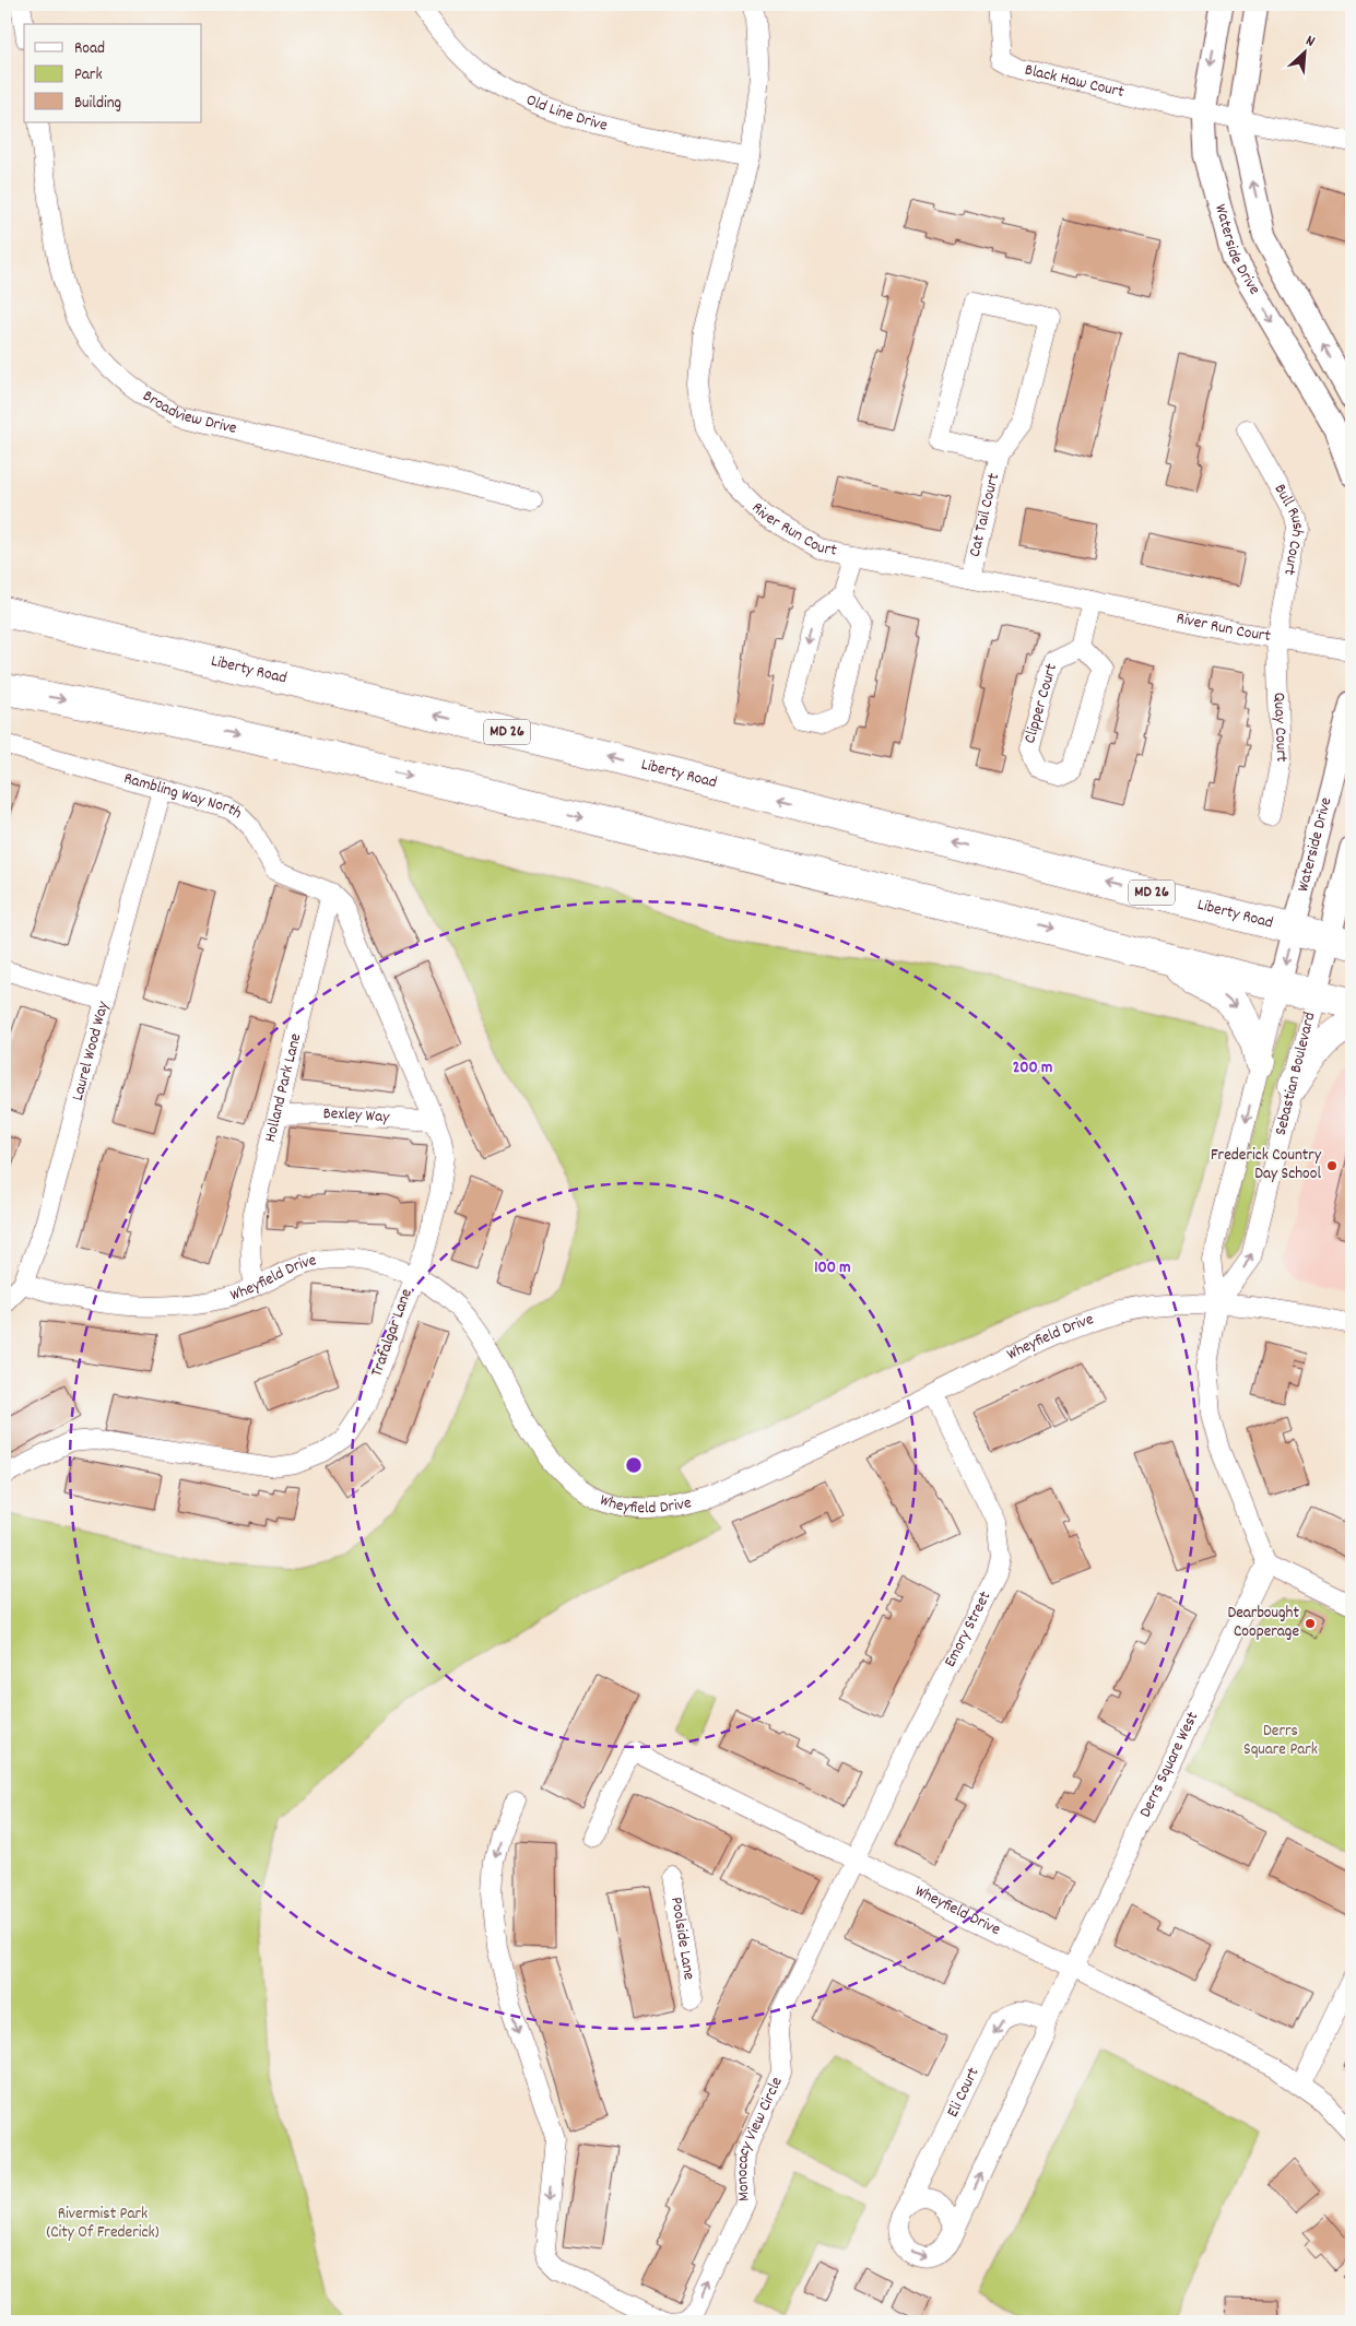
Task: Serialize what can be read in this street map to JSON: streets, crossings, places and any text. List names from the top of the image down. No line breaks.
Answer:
{"streets":{"main road":["Liberty Road","MD 26"],"street":["Black Haw Court","Old Line Drive","Waterside Drive","Broadview Drive","Cat Tail Court","River Run Court","Bull Rush Court","Clipper Court","Quay Court","Rambling Way North","Laurel Wood Way","Sebastian Boulevard","Holland Park Lane","Bexley Way","Wheyfield Drive","Trafalgar Lane","Emory Street","Derrs Square West","Poolside Lane","Eli Court","Monocacy View Circle"]},"crossings":[["Black Haw Court","Waterside Drive"],["Old Line Drive","River Run Court"],["Waterside Drive","Liberty Road"],["Waterside Drive","Sebastian Boulevard"],["Cat Tail Court","River Run Court"],["River Run Court","Bull Rush Court"],["River Run Court","Quay Court"],["Bull Rush Court","Quay Court"],["Rambling Way North","Laurel Wood Way"],["Rambling Way North","Holland Park Lane"],["Rambling Way North","Trafalgar Lane"],["Laurel Wood Way","Wheyfield Drive"],["Sebastian Boulevard","Wheyfield Drive"],["Sebastian Boulevard","Derrs Square West"],["Holland Park Lane","Bexley Way"],["Holland Park Lane","Wheyfield Drive"],["Holland Park Lane","Trafalgar Lane"],["Bexley Way","Trafalgar Lane"],["Wheyfield Drive","Trafalgar Lane"],["Wheyfield Drive","Emory Street"],["Wheyfield Drive","Derrs Square West"],["Wheyfield Drive","Eli Court"],["Wheyfield Drive","Monocacy View Circle"],["Emory Street","Monocacy View Circle"],["Derrs Square West","Eli Court"]],"parks":["Derrs Square Park","Rivermist Park (City Of Frederick)"],"places":["Frederick Country Day School","Dearbought Cooperage"],"legend":["Road","Park","Building"],"north":"top right","rings":["200 m","100 m"]}
